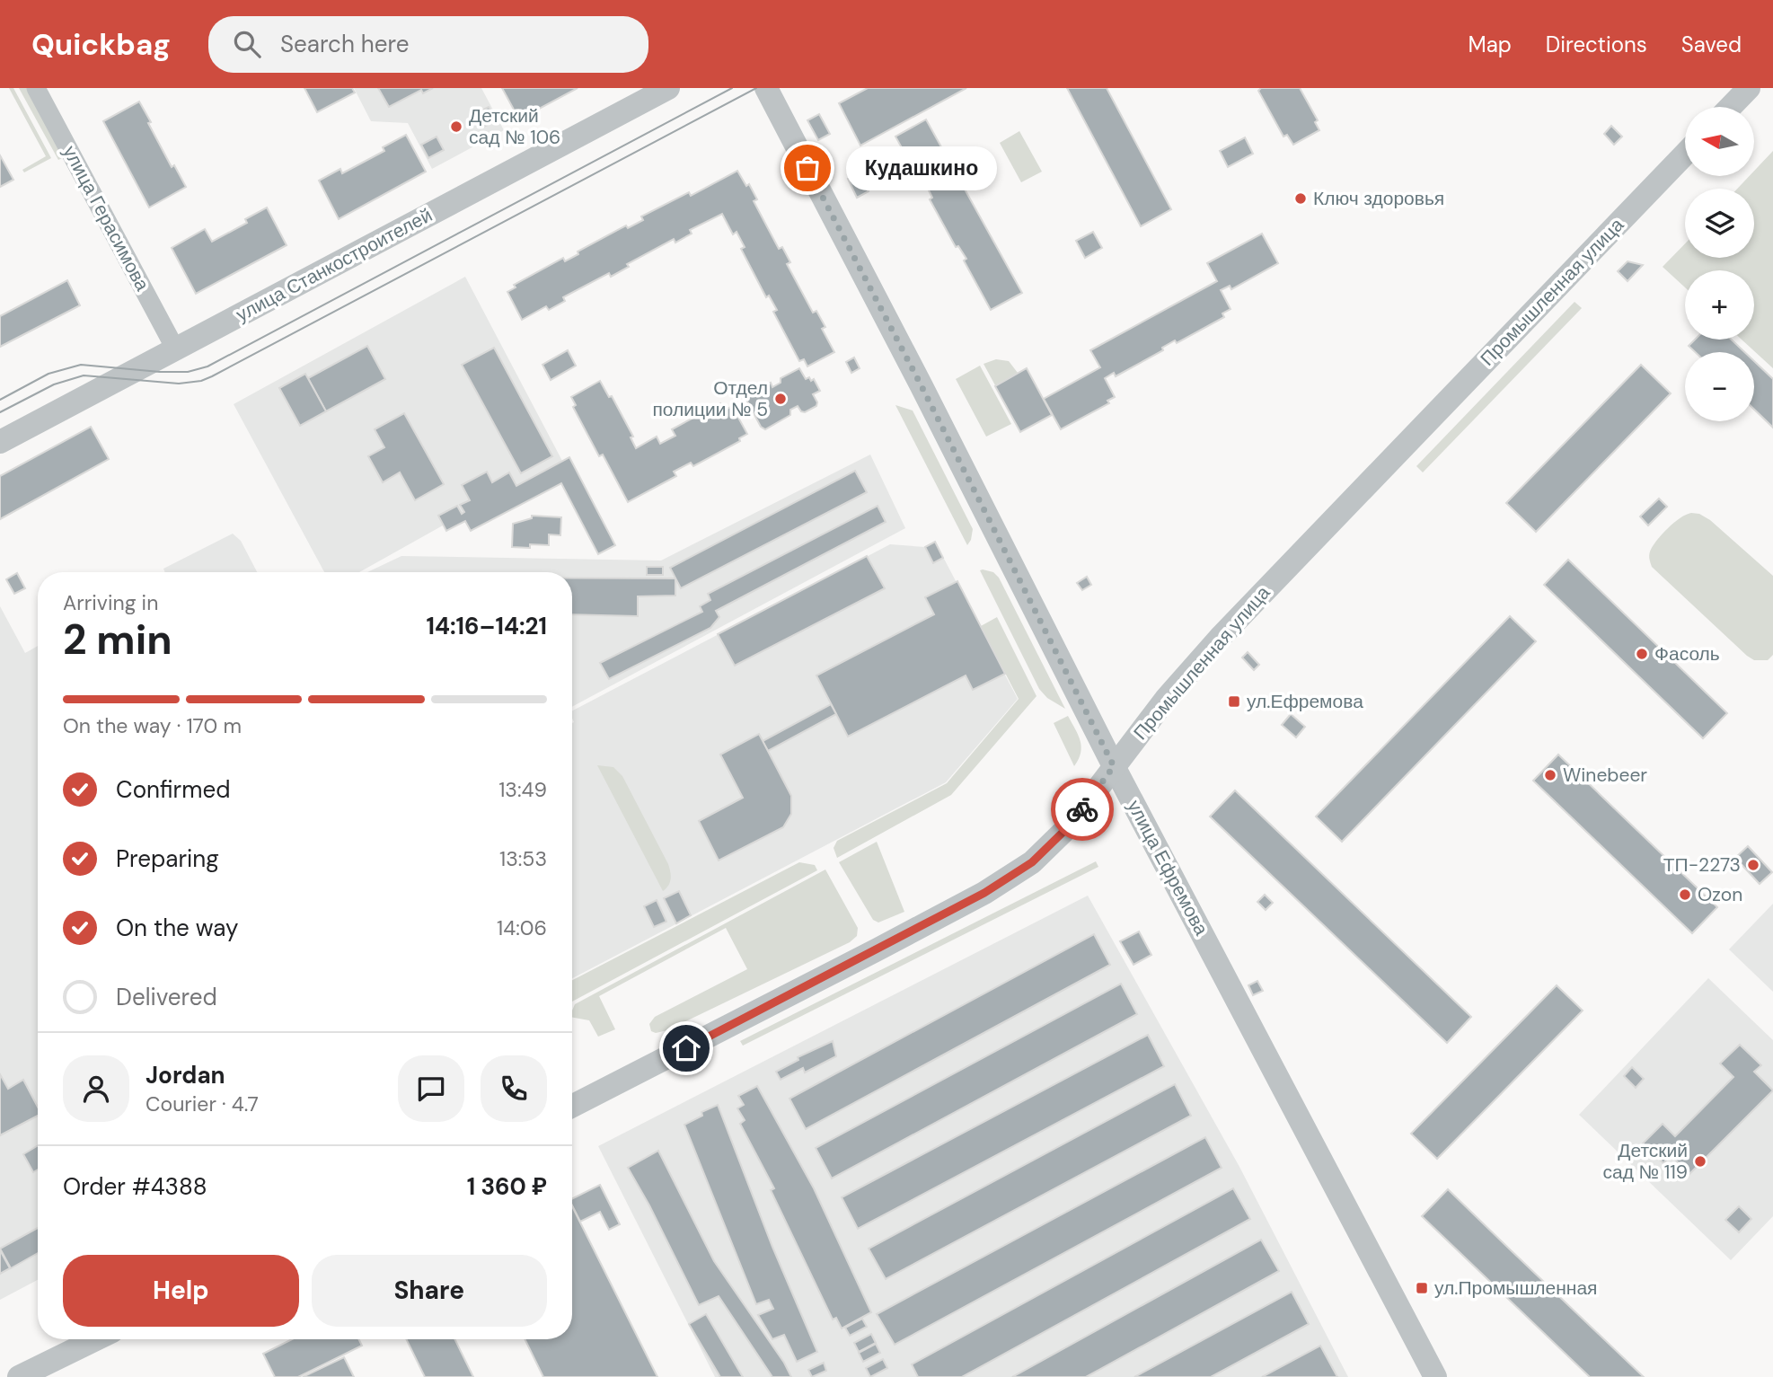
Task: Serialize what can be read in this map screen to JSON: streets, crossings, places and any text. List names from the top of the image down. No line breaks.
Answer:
{"streets":{"street":["улица Герасимова","улица Станкостроителей","Промышленная улица","улица Ефремова"]},"crossings":[["улица Герасимова","улица Станкостроителей"],["Промышленная улица","улица Ефремова"]],"places":{"other":["Детский сад № 106","Кудашкино","Ключ здоровья","Отдел полиции № 5","Фасоль","Winebeer","ТП-2273","Ozon","Детский сад № 119"],"transit":["ул.Ефремова","ул.Промышленная"]},"north":"left","page":{"header":"Quickbag","search":"Search here","nav":["Map","Directions","Saved"],"map_buttons":["+","−"],"bubble":"Кудашкино","heading":["2 min","Arriving in","14:16–14:21"],"panel":["Jordan","Courier · 4.7","Order #4388","1 360 ₽"],"bar":"On the way · 170 m","list":[["Confirmed","13:49"],["Preparing","13:53"],["On the way","14:06"],"Delivered"],"buttons":["Help","Share"]}}
